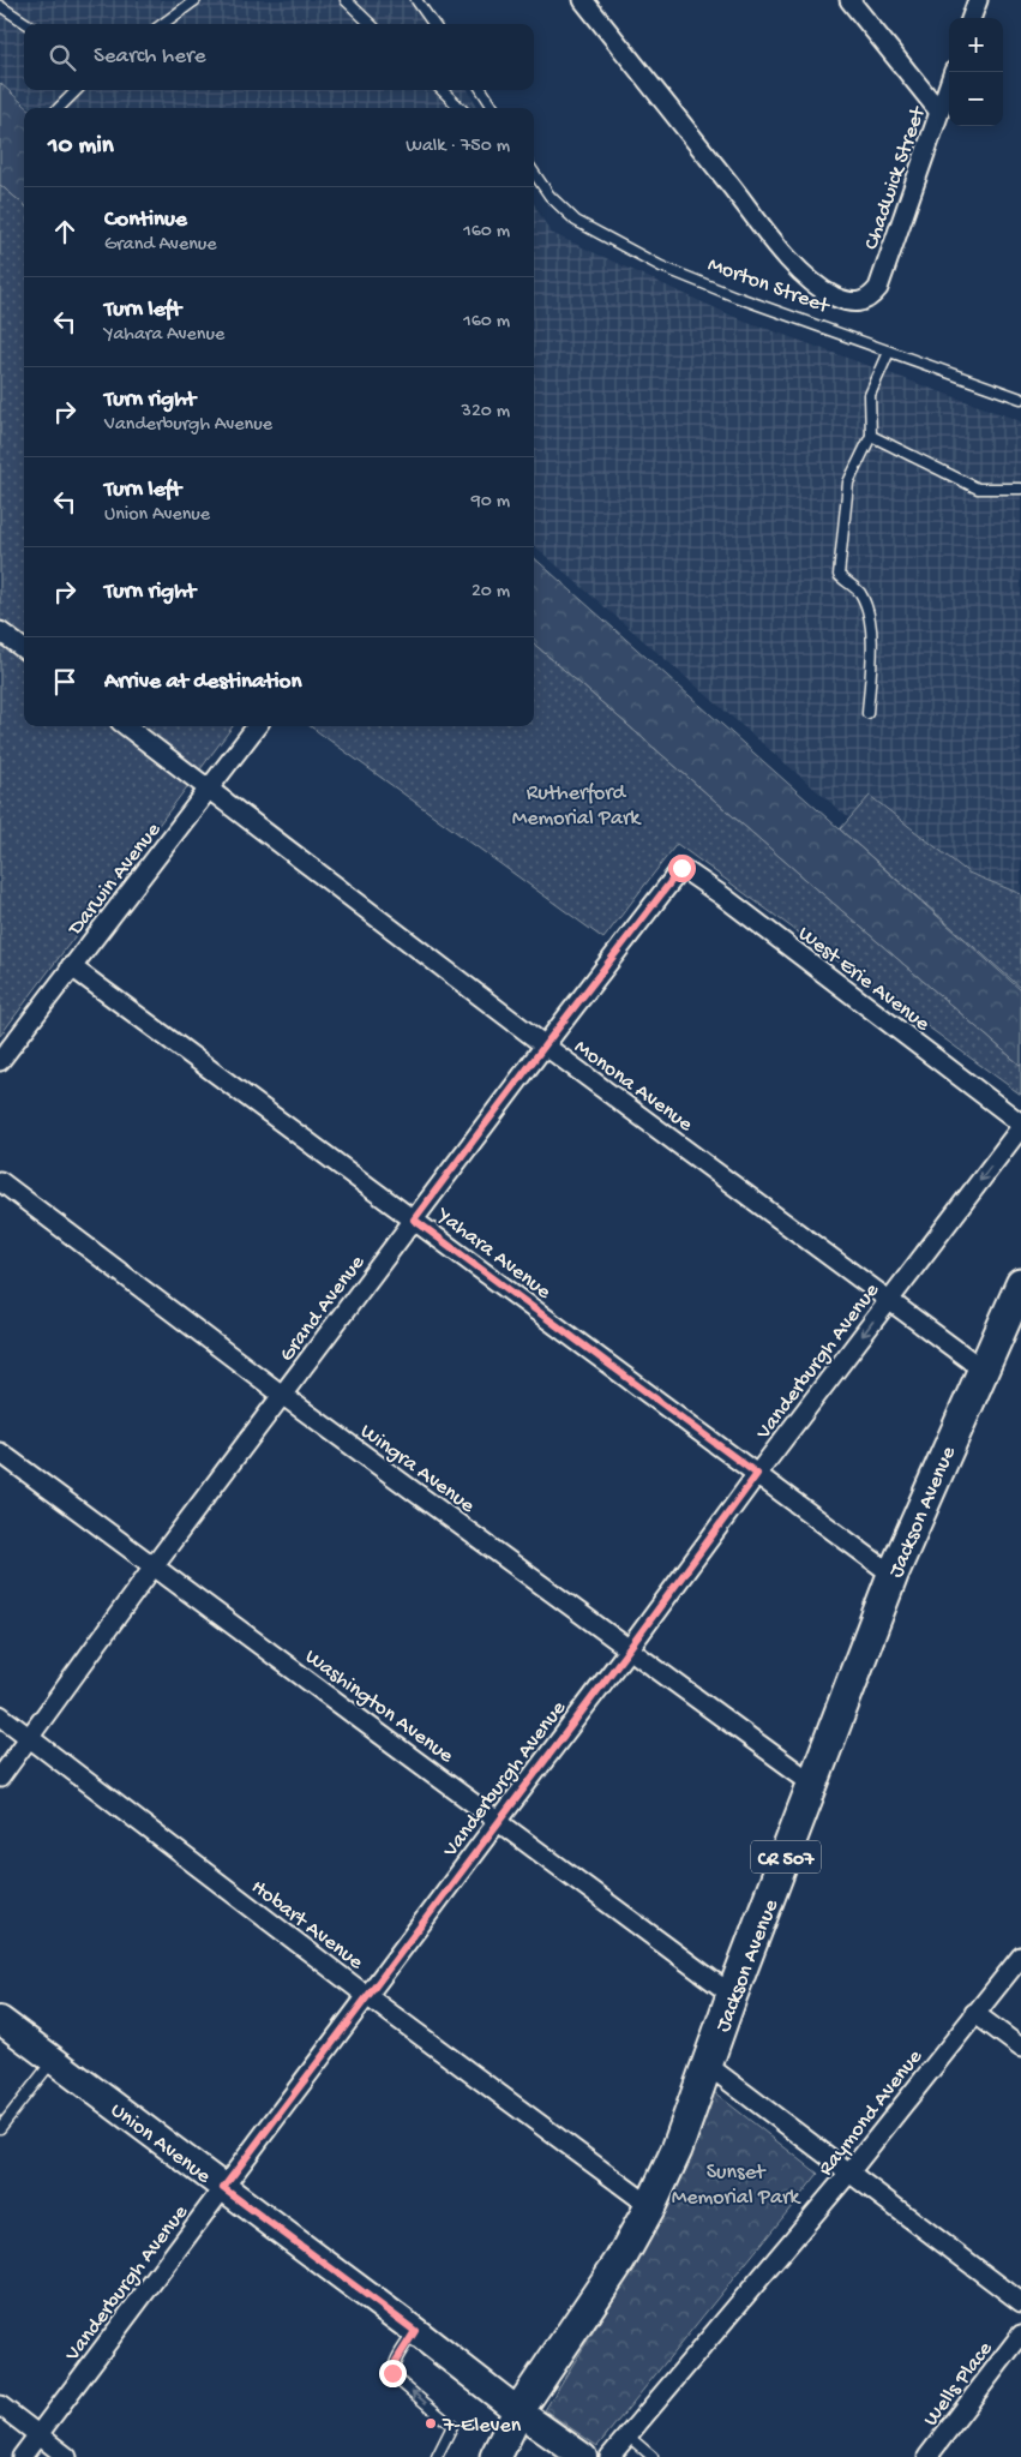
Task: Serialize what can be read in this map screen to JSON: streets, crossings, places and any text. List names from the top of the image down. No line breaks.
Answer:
{"streets":{"main road":["Jackson Avenue","CR 507","Union Avenue"],"street":["Chadwick Street","Morton Street","Darwin Avenue","West Erie Avenue","Monona Avenue","Yahara Avenue","Grand Avenue","Vanderburgh Avenue","Wingra Avenue","Washington Avenue","Hobart Avenue","Raymond Avenue","Wells Place"]},"crossings":[["Chadwick Street","Morton Street"],["Darwin Avenue","Monona Avenue"],["Darwin Avenue","Yahara Avenue"],["West Erie Avenue","Grand Avenue"],["West Erie Avenue","Vanderburgh Avenue"],["Monona Avenue","Grand Avenue"],["Monona Avenue","Vanderburgh Avenue"],["Monona Avenue","Jackson Avenue"],["Yahara Avenue","Grand Avenue"],["Yahara Avenue","Vanderburgh Avenue"],["Yahara Avenue","Jackson Avenue"],["Grand Avenue","Wingra Avenue"],["Grand Avenue","Washington Avenue"],["Grand Avenue","Hobart Avenue"],["Vanderburgh Avenue","Wingra Avenue"],["Vanderburgh Avenue","Washington Avenue"],["Vanderburgh Avenue","Hobart Avenue"],["Vanderburgh Avenue","Union Avenue"],["Wingra Avenue","Jackson Avenue"],["Jackson Avenue","Washington Avenue"],["Jackson Avenue","Hobart Avenue"],["Jackson Avenue","Union Avenue"]],"parks":["Rutherford Memorial Park","Sunset Memorial Park"],"places":["7-Eleven"],"page":{"map_buttons":["+","−"],"search":"Search here","heading":["10 min","Walk · 750 m"],"list":[["Continue","Grand Avenue","160 m"],["Turn left","Yahara Avenue","160 m"],["Turn right","Vanderburgh Avenue","320 m"],["Turn left","Union Avenue","90 m"],["Turn right","20 m"],"Arrive at destination"]}}
